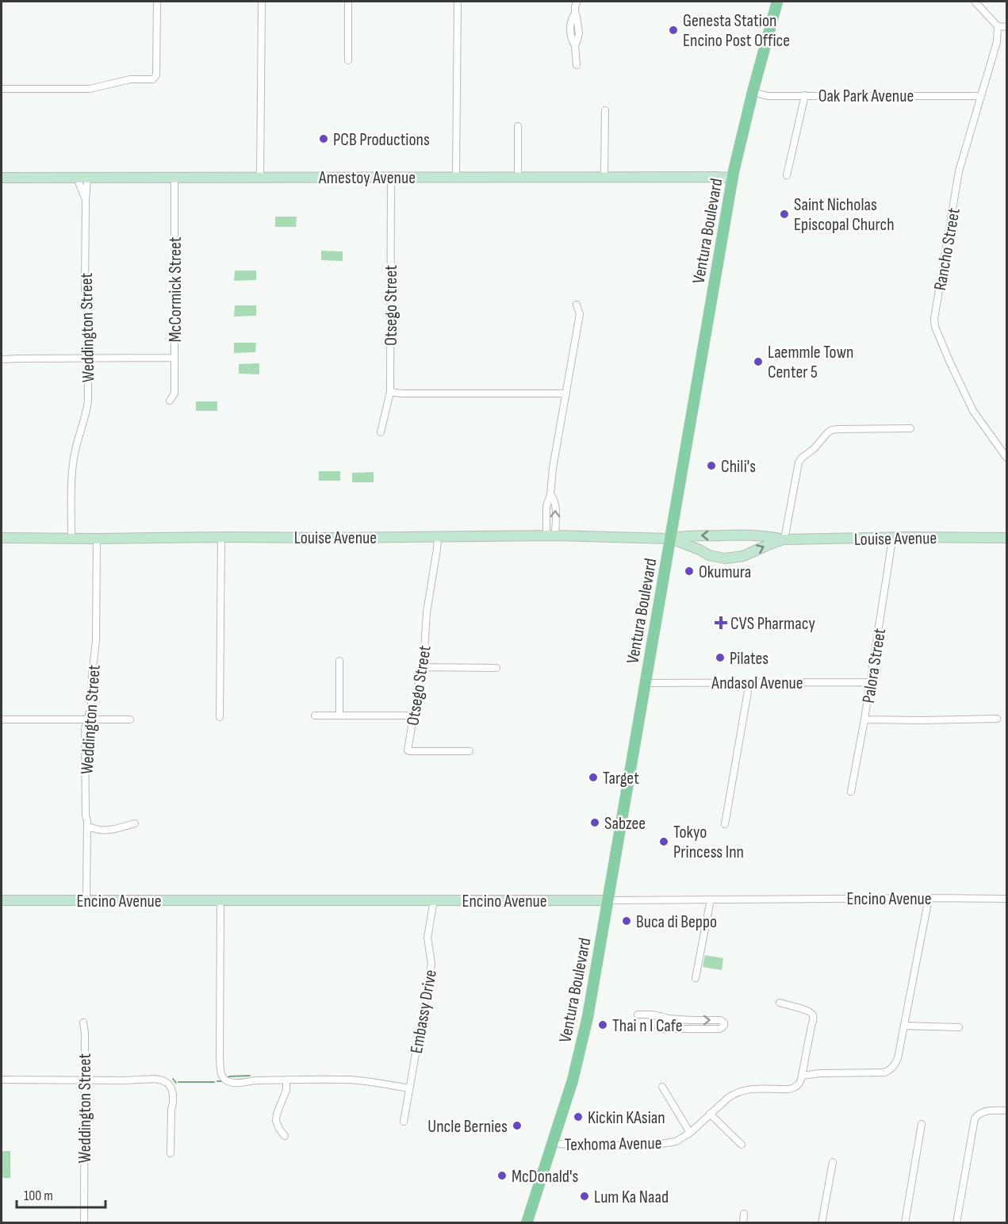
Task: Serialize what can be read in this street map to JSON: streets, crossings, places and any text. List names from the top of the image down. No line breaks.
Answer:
{"streets":{"main road":["Ventura Boulevard"],"street":["Oak Park Avenue","Amestoy Avenue","Rancho Street","McCormick Street","Otsego Street","Weddington Street","Louise Avenue","Palora Street","Andasol Avenue","Encino Avenue","Embassy Drive","Texhoma Avenue"]},"crossings":[["Oak Park Avenue","Ventura Boulevard"],["Oak Park Avenue","Rancho Street"],["Amestoy Avenue","Ventura Boulevard"],["Amestoy Avenue","McCormick Street"],["Amestoy Avenue","Otsego Street"],["Amestoy Avenue","Weddington Street"],["Ventura Boulevard","Louise Avenue"],["Ventura Boulevard","Andasol Avenue"],["Ventura Boulevard","Encino Avenue"],["Ventura Boulevard","Texhoma Avenue"],["Otsego Street","Louise Avenue"],["Weddington Street","Louise Avenue"],["Weddington Street","Encino Avenue"],["Louise Avenue","Palora Street"],["Palora Street","Andasol Avenue"],["Encino Avenue","Embassy Drive"]],"places":{"other":["Genesta Station Encino Post Office","PCB Productions","Saint Nicholas Episcopal Church","Laemmle Town Center 5","Chili's","Okumura","Pilates","Target","Sabzee","Tokyo Princess Inn","Buca di Beppo","Thai n I Cafe","Kickin KAsian","Uncle Bernies","McDonald's","Lum Ka Naad"],"health":["CVS Pharmacy"]},"scale_bar":"100 m"}
